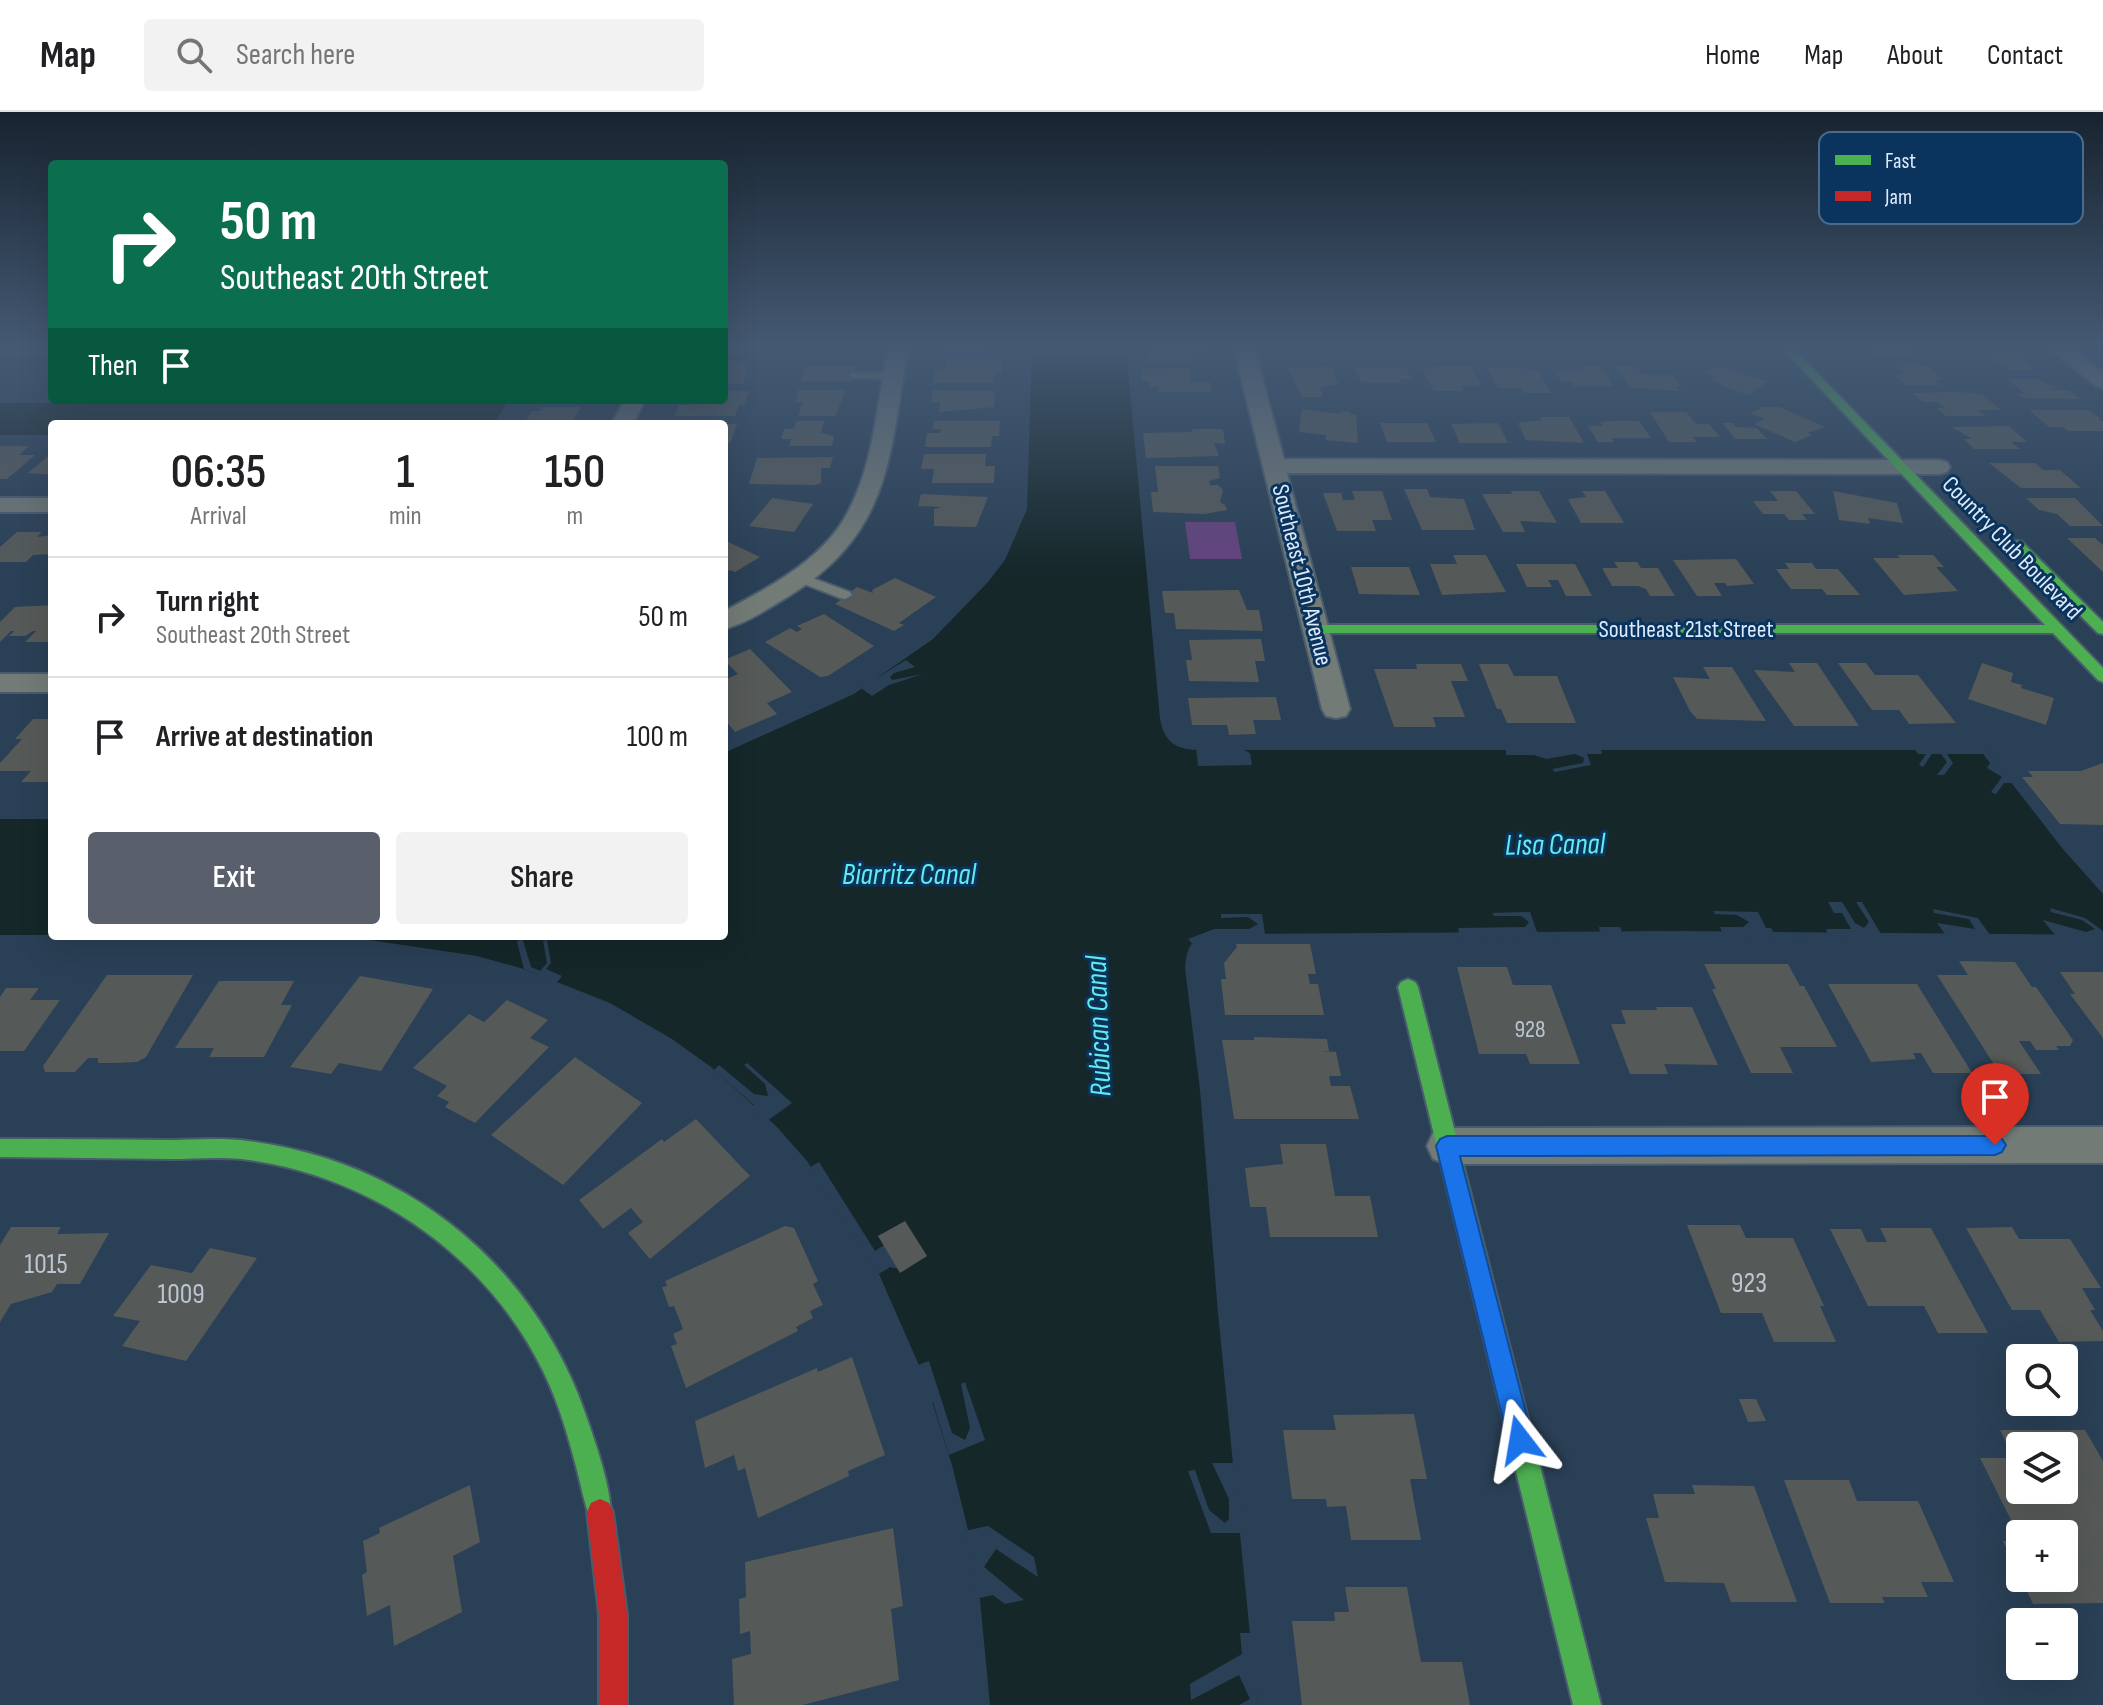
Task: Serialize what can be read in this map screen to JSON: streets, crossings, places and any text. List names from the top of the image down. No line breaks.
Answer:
{"streets":{"street":["Country Club Boulevard","Southeast 10th Avenue","Southeast 21st Street"]},"crossings":[["Country Club Boulevard","Southeast 21st Street"],["Southeast 10th Avenue","Southeast 21st Street"]],"water":["Lisa Canal","Biarritz Canal","Rubican Canal"],"house_numbers":["928","1015","923","1009"],"legend":["Fast","Jam"],"page":{"header":"Map","search":"Search here","nav":["Home","Map","About","Contact"],"turn":["50 m","Southeast 20th Street"],"then":"Then","eta":["06:35","Arrival","1","min","150","m"],"list":[{"name":"Turn right","note":"Southeast 20th Street","value":"50 m"},{"name":"Arrive at destination","value":"100 m"}],"buttons":["Exit","Share"],"map_buttons":["+","−"]}}
